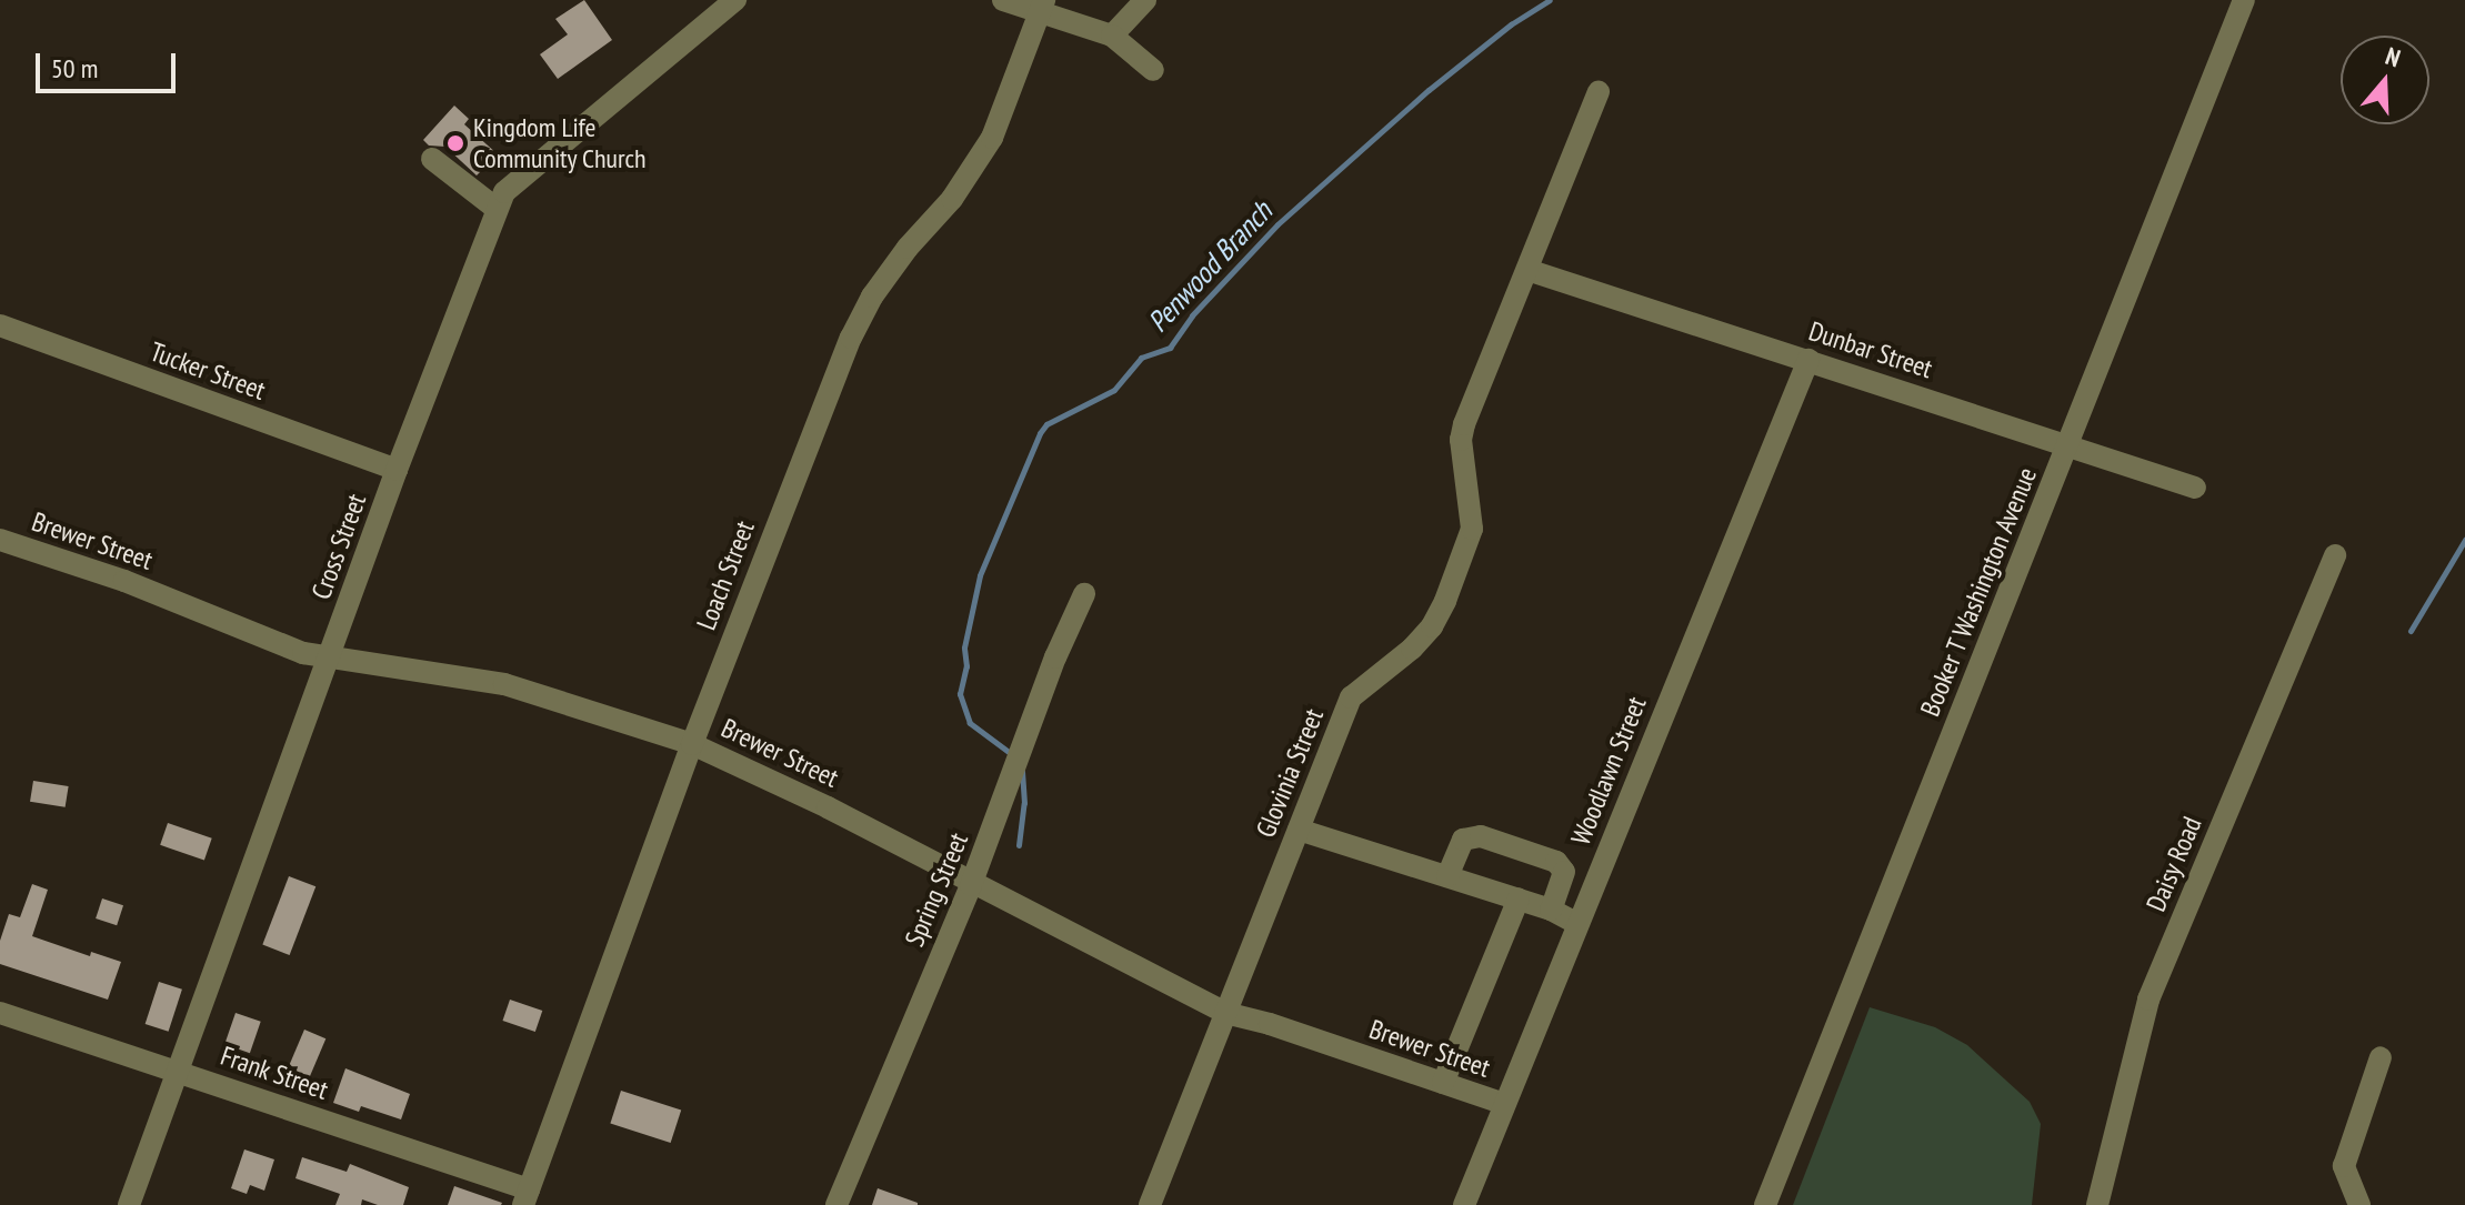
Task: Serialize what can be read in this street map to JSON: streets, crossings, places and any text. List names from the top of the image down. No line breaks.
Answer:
{"streets":{"street":["Dunbar Street","Tucker Street","Brewer Street","Cross Street","Loach Street","Booker T Washington Avenue","Woodlawn Street","Glovinia Street","Daisy Road","Spring Street","Frank Street"]},"crossings":[["Dunbar Street","Booker T Washington Avenue"],["Dunbar Street","Woodlawn Street"],["Dunbar Street","Glovinia Street"],["Tucker Street","Cross Street"],["Brewer Street","Cross Street"],["Brewer Street","Loach Street"],["Brewer Street","Woodlawn Street"],["Brewer Street","Glovinia Street"],["Brewer Street","Spring Street"],["Cross Street","Frank Street"],["Loach Street","Frank Street"]],"water":["Penwood Branch"],"places":["Kingdom Life Community Church"],"scale_bar":"50 m","north":"top"}
